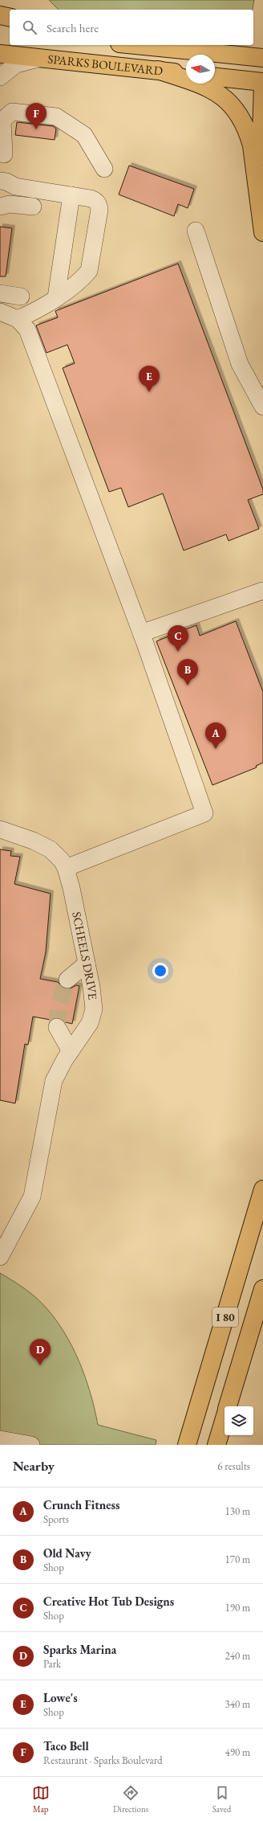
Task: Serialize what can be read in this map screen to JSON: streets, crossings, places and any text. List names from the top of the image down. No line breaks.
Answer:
{"streets":{"main road":["SPARKS BOULEVARD","I 80"],"street":["SCHEELS DRIVE"]},"north":"left","page":{"search":"Search here","pins":["F","E","C","B","A","D"],"heading":["Nearby","6 results"],"list":[{"mark":"A","name":"Crunch Fitness","note":"Sports","value":"130 m"},{"mark":"B","name":"Old Navy","note":"Shop","value":"170 m"},{"mark":"C","name":"Creative Hot Tub Designs","note":"Shop","value":"190 m"},{"mark":"D","name":"Sparks Marina","note":"Park","value":"240 m"},{"mark":"E","name":"Lowe's","note":"Shop","value":"340 m"},{"mark":"F","name":"Taco Bell","note":"Restaurant · Sparks Boulevard","value":"490 m"}],"nav":["Map","Directions","Saved"]}}
